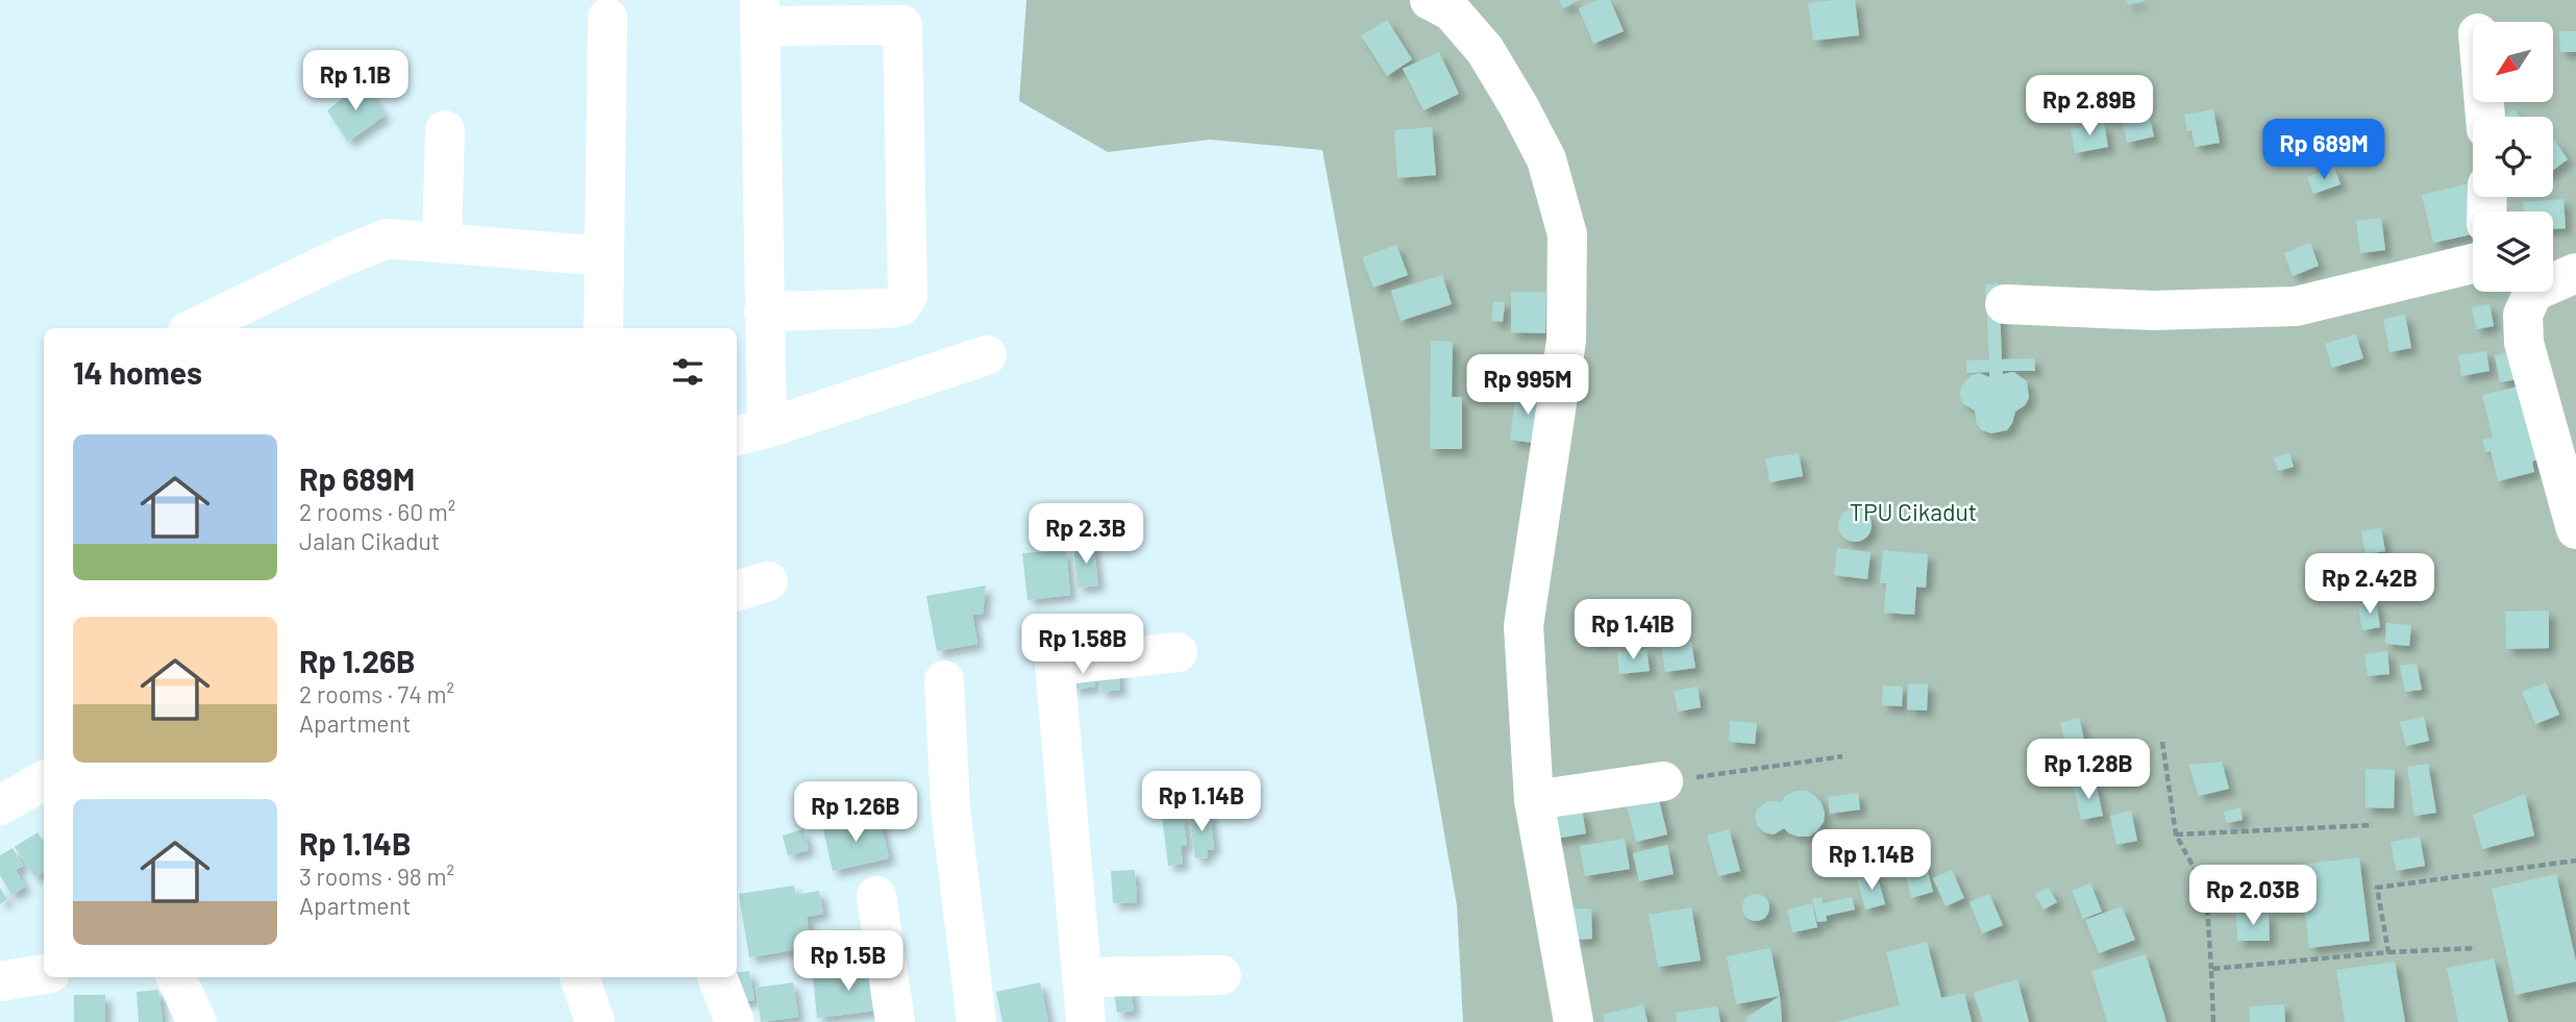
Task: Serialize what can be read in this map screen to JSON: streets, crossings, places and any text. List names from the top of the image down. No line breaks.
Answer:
{"parks":["TPU Cikadut"],"north":"bottom left","page":{"price":["Rp 1.1B","Rp 2.89B","Rp 689M","Rp 995M","Rp 2.3B","Rp 2.42B","Rp 1.41B","Rp 1.58B","Rp 1.28B","Rp 1.14B","Rp 1.26B","Rp 1.14B","Rp 2.03B","Rp 1.5B"],"heading":"14 homes","list":[{"name":"Rp 689M","note":"2 rooms · 60 m² · Jalan Cikadut"},{"name":"Rp 1.26B","note":"2 rooms · 74 m² · Apartment"},{"name":"Rp 1.14B","note":"3 rooms · 98 m² · Apartment"}]}}
